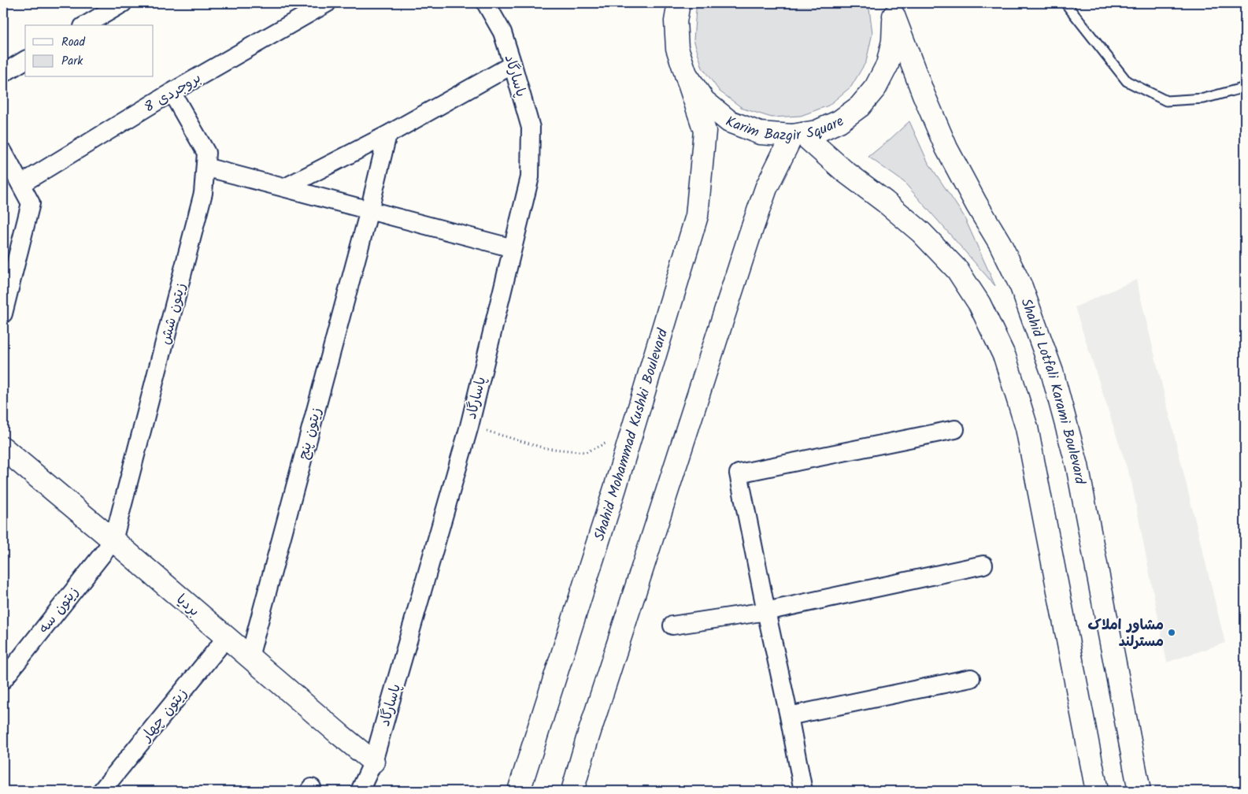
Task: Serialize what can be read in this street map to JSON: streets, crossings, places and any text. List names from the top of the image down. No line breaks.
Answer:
{"streets":{"main road":["Karim Bazgir Square","Shahid Lotfali Karami Boulevard","Shahid Mohammad Kushki Boulevard","بردیا"],"street":["پاسارگاد","بروجردی 8","زیتون شش","زیتون پنج","زیتون سه","زیتون چهار"]},"crossings":[["پاسارگاد","بردیا"],["بروجردی 8","زیتون شش"],["Karim Bazgir Square","Shahid Lotfali Karami Boulevard"],["Karim Bazgir Square","Shahid Mohammad Kushki Boulevard"],["زیتون شش","بردیا"],["زیتون شش","زیتون سه"],["زیتون پنج","بردیا"],["بردیا","زیتون سه"],["بردیا","زیتون چهار"]],"places":["مشاور املاک مسترلند"],"legend":["Road","Park"]}
